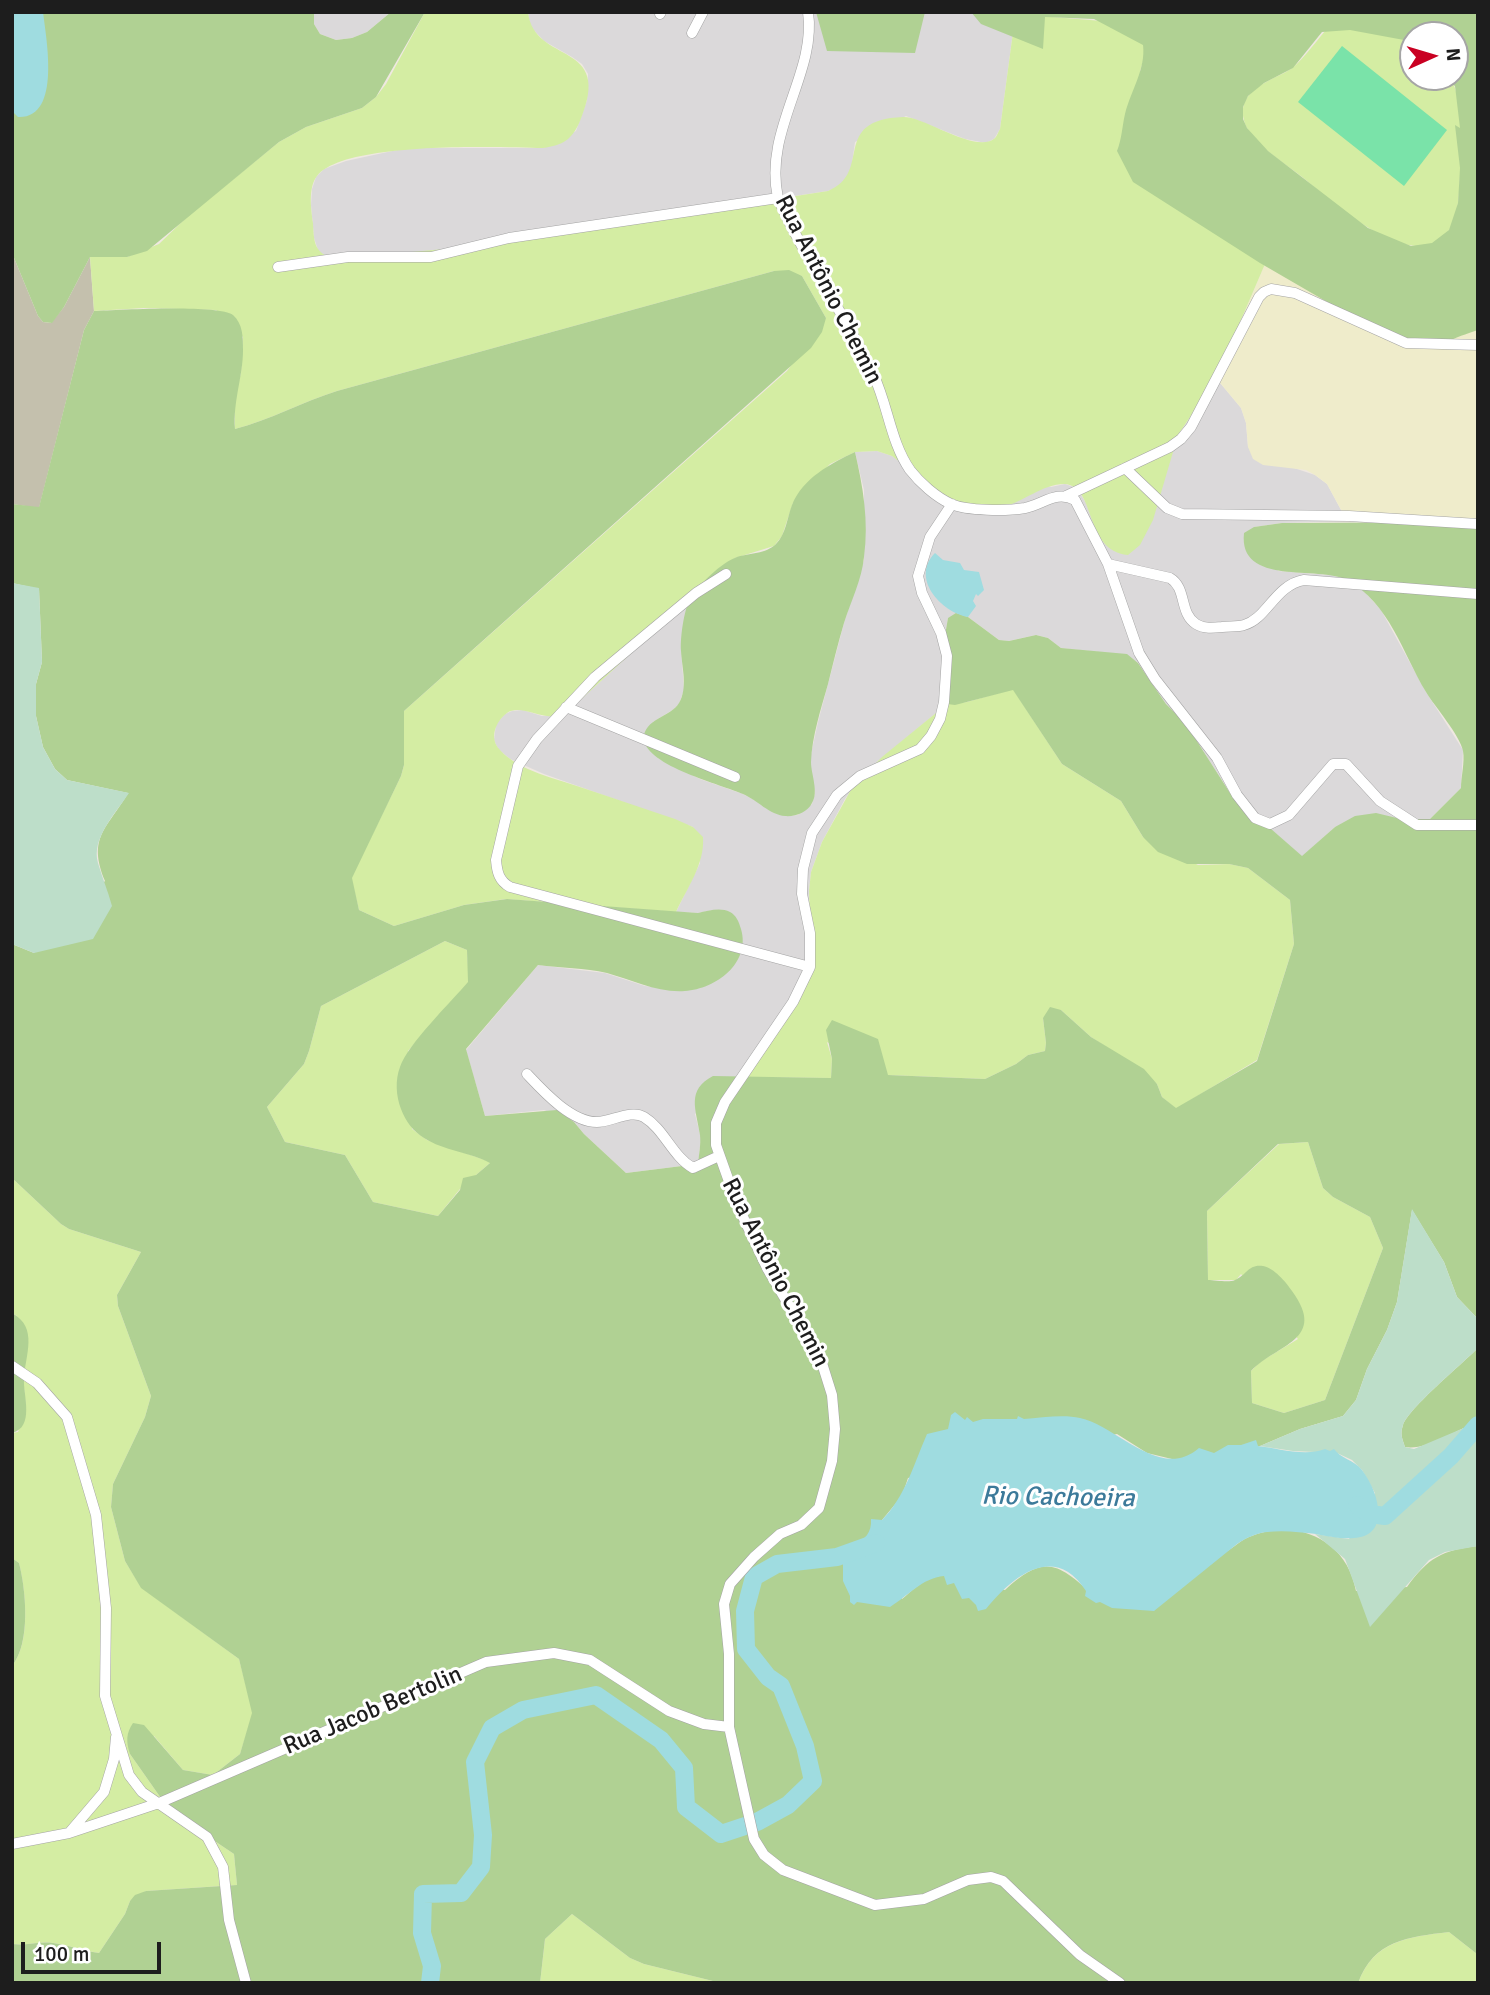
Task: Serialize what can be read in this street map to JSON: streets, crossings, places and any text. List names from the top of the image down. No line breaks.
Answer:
{"streets":{"street":["Rua Antônio Chemin","Rua Jacob Bertolin"]},"crossings":[["Rua Antônio Chemin","Rua Jacob Bertolin"]],"water":["Rio Cachoeira"],"scale_bar":"100 m","north":"right"}
